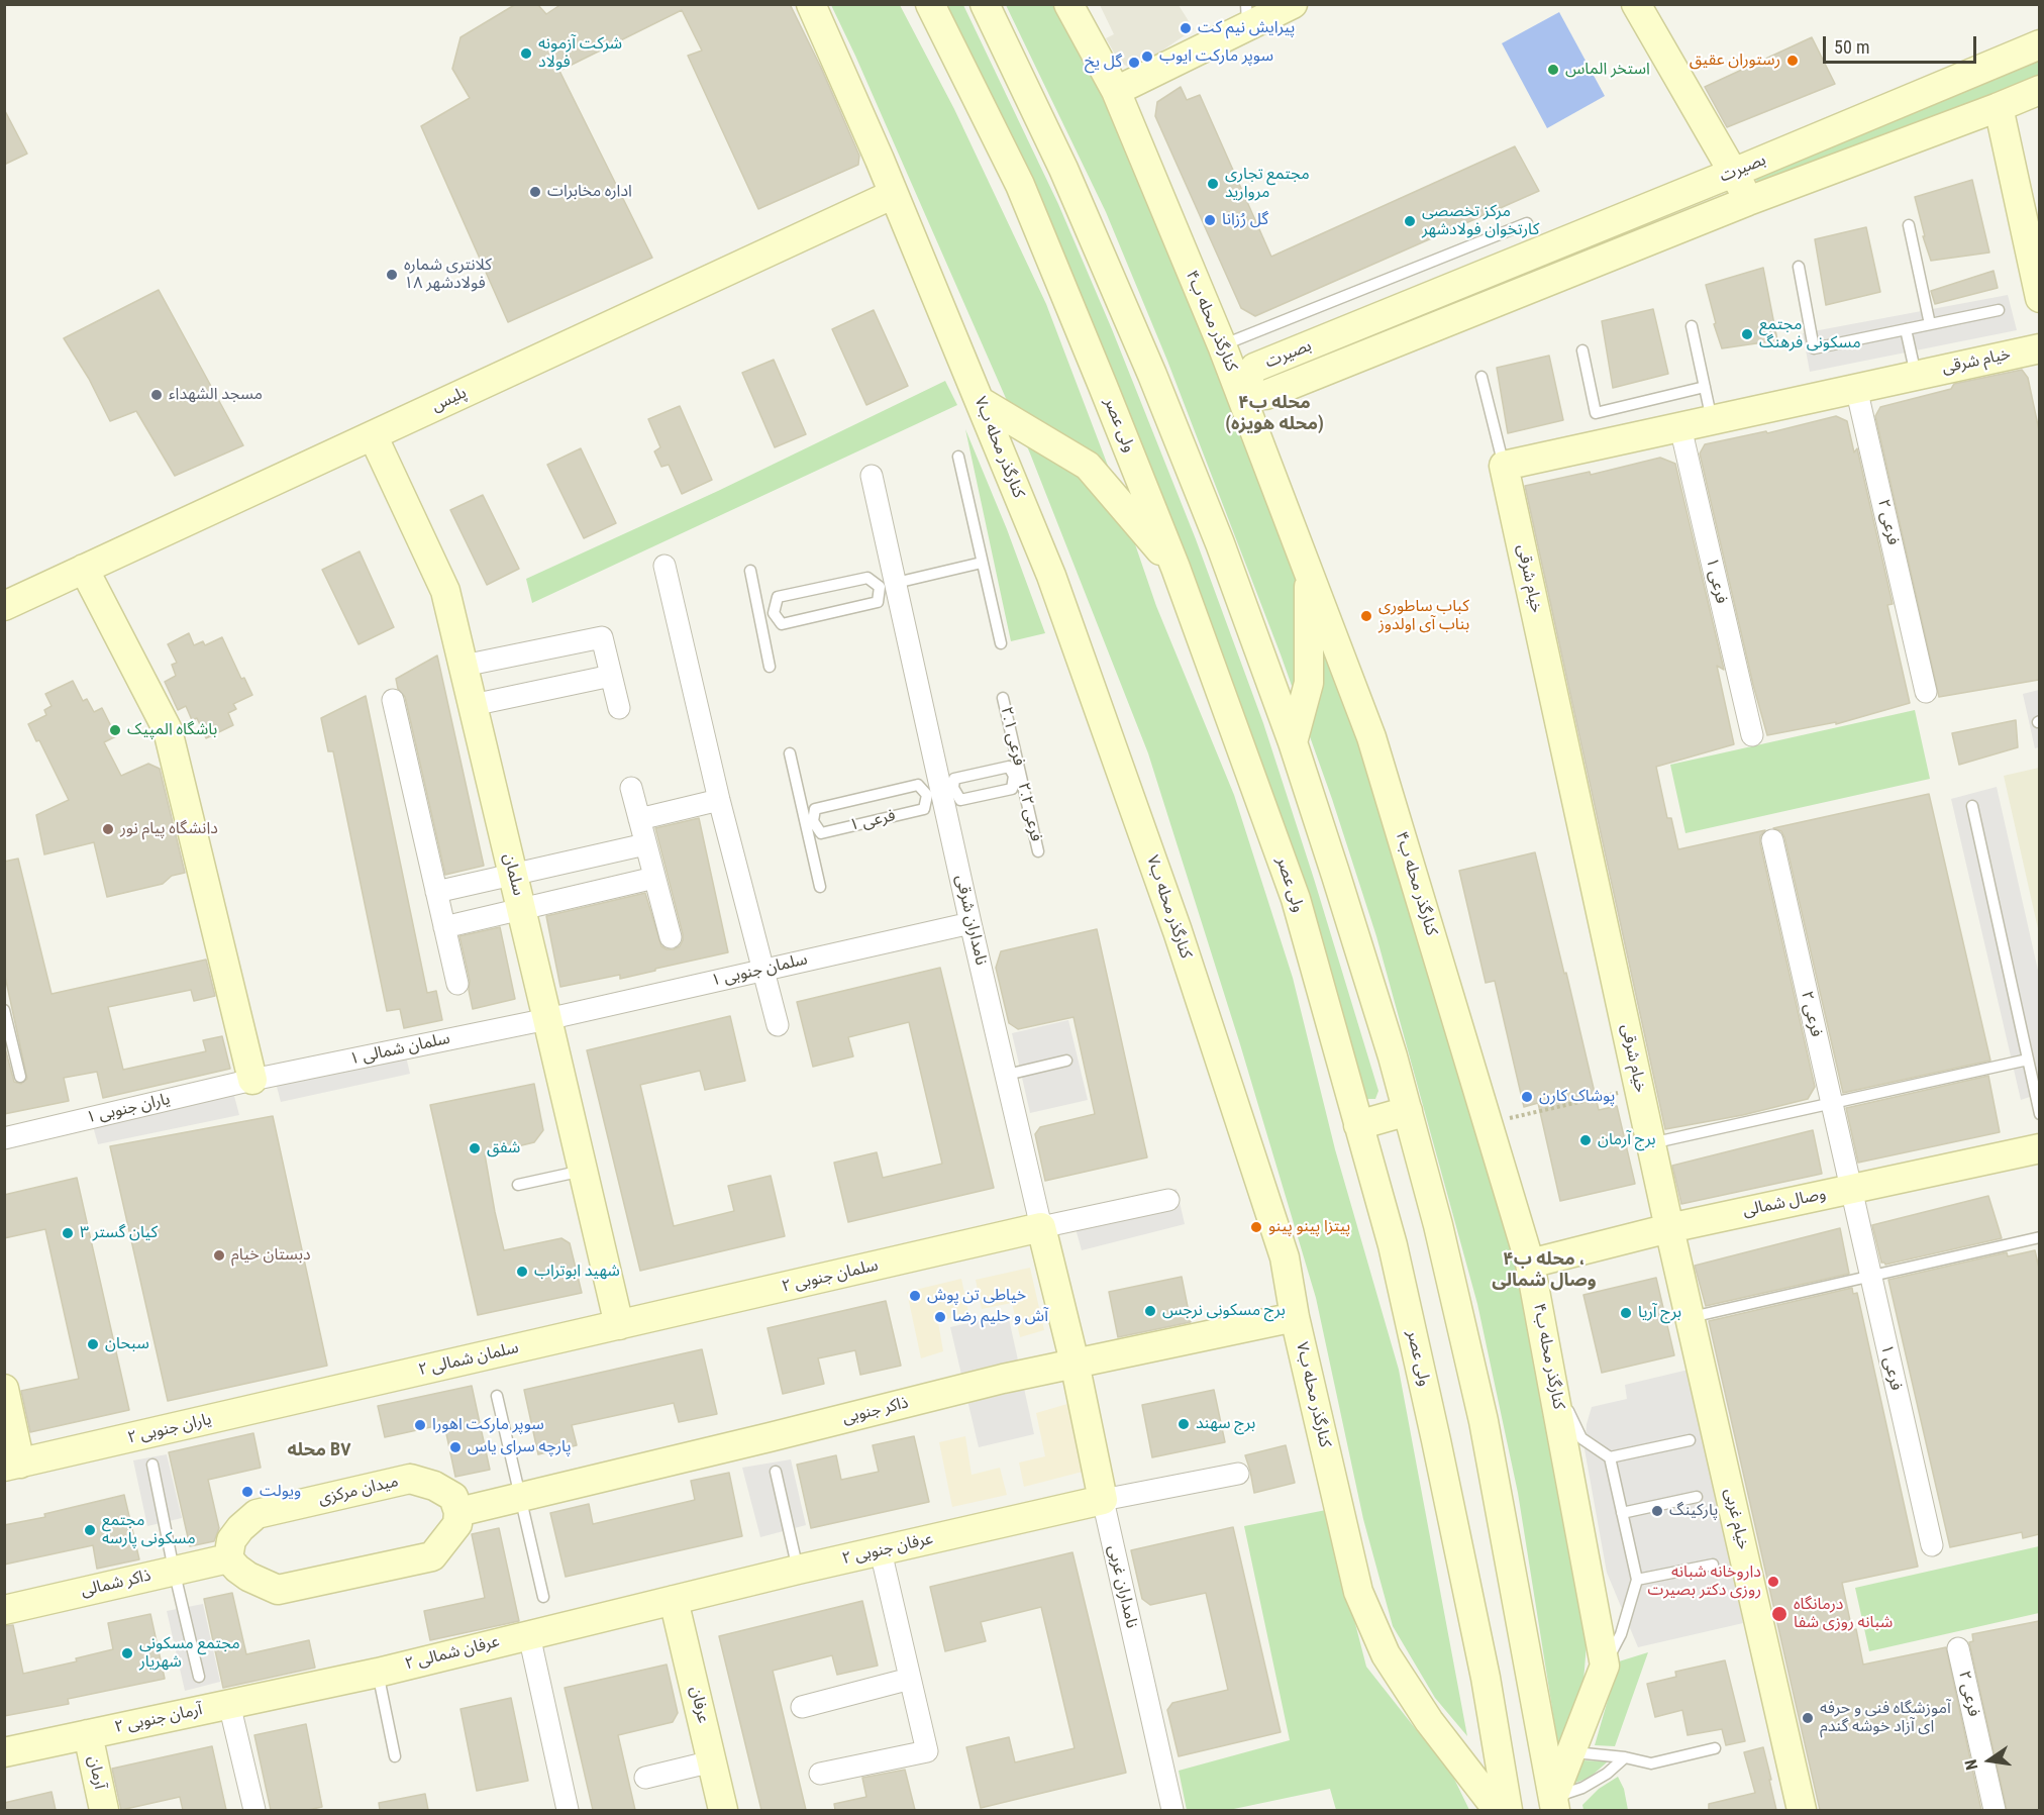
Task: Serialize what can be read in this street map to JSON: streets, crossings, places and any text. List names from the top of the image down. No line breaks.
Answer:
{"streets":{"street":["بصیرت","کنارگذر محله ب۴","خیام شرقی","پلیس","ولی عصر","کنارگذر محله ب۷","فرعی ۲","فرعی ۱","سلمان","نامداران شرقی","سلمان جنوبی ۱","سلمان شمالی ۱","یاران جنوبی ۱","وصال شمالی","سلمان جنوبی ۲","سلمان شمالی ۲","ذاکر جنوبی","یاران جنوبی ۲","میدان مرکزی","خیام غربی","عرفان جنوبی ۲","ذاکر شمالی","نامداران غربی","عرفان شمالی ۲","عرفان","آرمان جنوبی ۲","آرمان"],"lane":["فرعی ۲.۱","فرعی ۲.۲"]},"crossings":[["بصیرت","کنارگذر محله ب۴"],["کنارگذر محله ب۴","وصال شمالی"],["خیام شرقی","فرعی ۲"],["خیام شرقی","فرعی ۱"],["خیام شرقی","وصال شمالی"],["خیام شرقی","خیام غربی"],["پلیس","کنارگذر محله ب۷"],["پلیس","سلمان"],["کنارگذر محله ب۷","ذاکر جنوبی"],["فرعی ۲","فرعی ۱"],["فرعی ۲","وصال شمالی"],["فرعی ۱","نامداران شرقی"],["فرعی ۱","وصال شمالی"],["فرعی ۲.۱","فرعی ۲.۲"],["سلمان","سلمان جنوبی ۱"],["سلمان","سلمان شمالی ۱"],["سلمان","سلمان جنوبی ۲"],["سلمان","سلمان شمالی ۲"],["نامداران شرقی","سلمان جنوبی ۱"],["نامداران شرقی","سلمان جنوبی ۲"],["نامداران شرقی","ذاکر جنوبی"],["نامداران شرقی","نامداران غربی"],["سلمان جنوبی ۱","سلمان شمالی ۱"],["سلمان شمالی ۱","یاران جنوبی ۱"],["وصال شمالی","خیام غربی"],["سلمان جنوبی ۲","سلمان شمالی ۲"],["سلمان شمالی ۲","یاران جنوبی ۲"],["ذاکر جنوبی","میدان مرکزی"],["ذاکر جنوبی","نامداران غربی"],["میدان مرکزی","ذاکر شمالی"],["عرفان جنوبی ۲","نامداران غربی"],["عرفان جنوبی ۲","عرفان شمالی ۲"],["عرفان جنوبی ۲","عرفان"],["عرفان شمالی ۲","عرفان"],["عرفان شمالی ۲","آرمان جنوبی ۲"],["آرمان جنوبی ۲","آرمان"]],"districts":["محله ب۴ (محله هویزه)","محله ب۴ ، وصال شمالی","محله B۷"],"places":["پیرایش نیم کت","شرکت آزمونه فولاد","سوپر مارکت ایوب","رستوران عقیق","گل یخ","استخر الماس","مجتمع تجاری مروارید","اداره مخابرات","گل رُزانا","مرکز تخصصی کارتخوان فولادشهر","کلانتری شماره ۱۸ فولادشهر","مجتمع مسکونی فرهنگ","مسجد الشهداء","کباب ساطوری بناب آی اولدوز","باشگاه المپیک","دانشگاه پیام نور","پوشاک کارن","برج آرمان","شفق","پیتزا پینو پینو","کیان گستر ۳","دبستان خیام","شهید ابوتراب","خیاطی تن پوش","برج مسکونی نرجس","برج آریا","آش و حلیم رضا","سبحان","برج سهند","سوپر مارکت اهورا","پارچه سرای یاس","ویولت","پارکینگ","مجتمع مسکونی پارسه","داروخانه شبانه روزی دکتر بصیرت","درمانگاه شبانه روزی شفا","مجتمع مسکونی شهریار","آموزشگاه فنی و حرفه ای آزاد خوشه گندم"],"scale_bar":"50 m","north":"left"}
